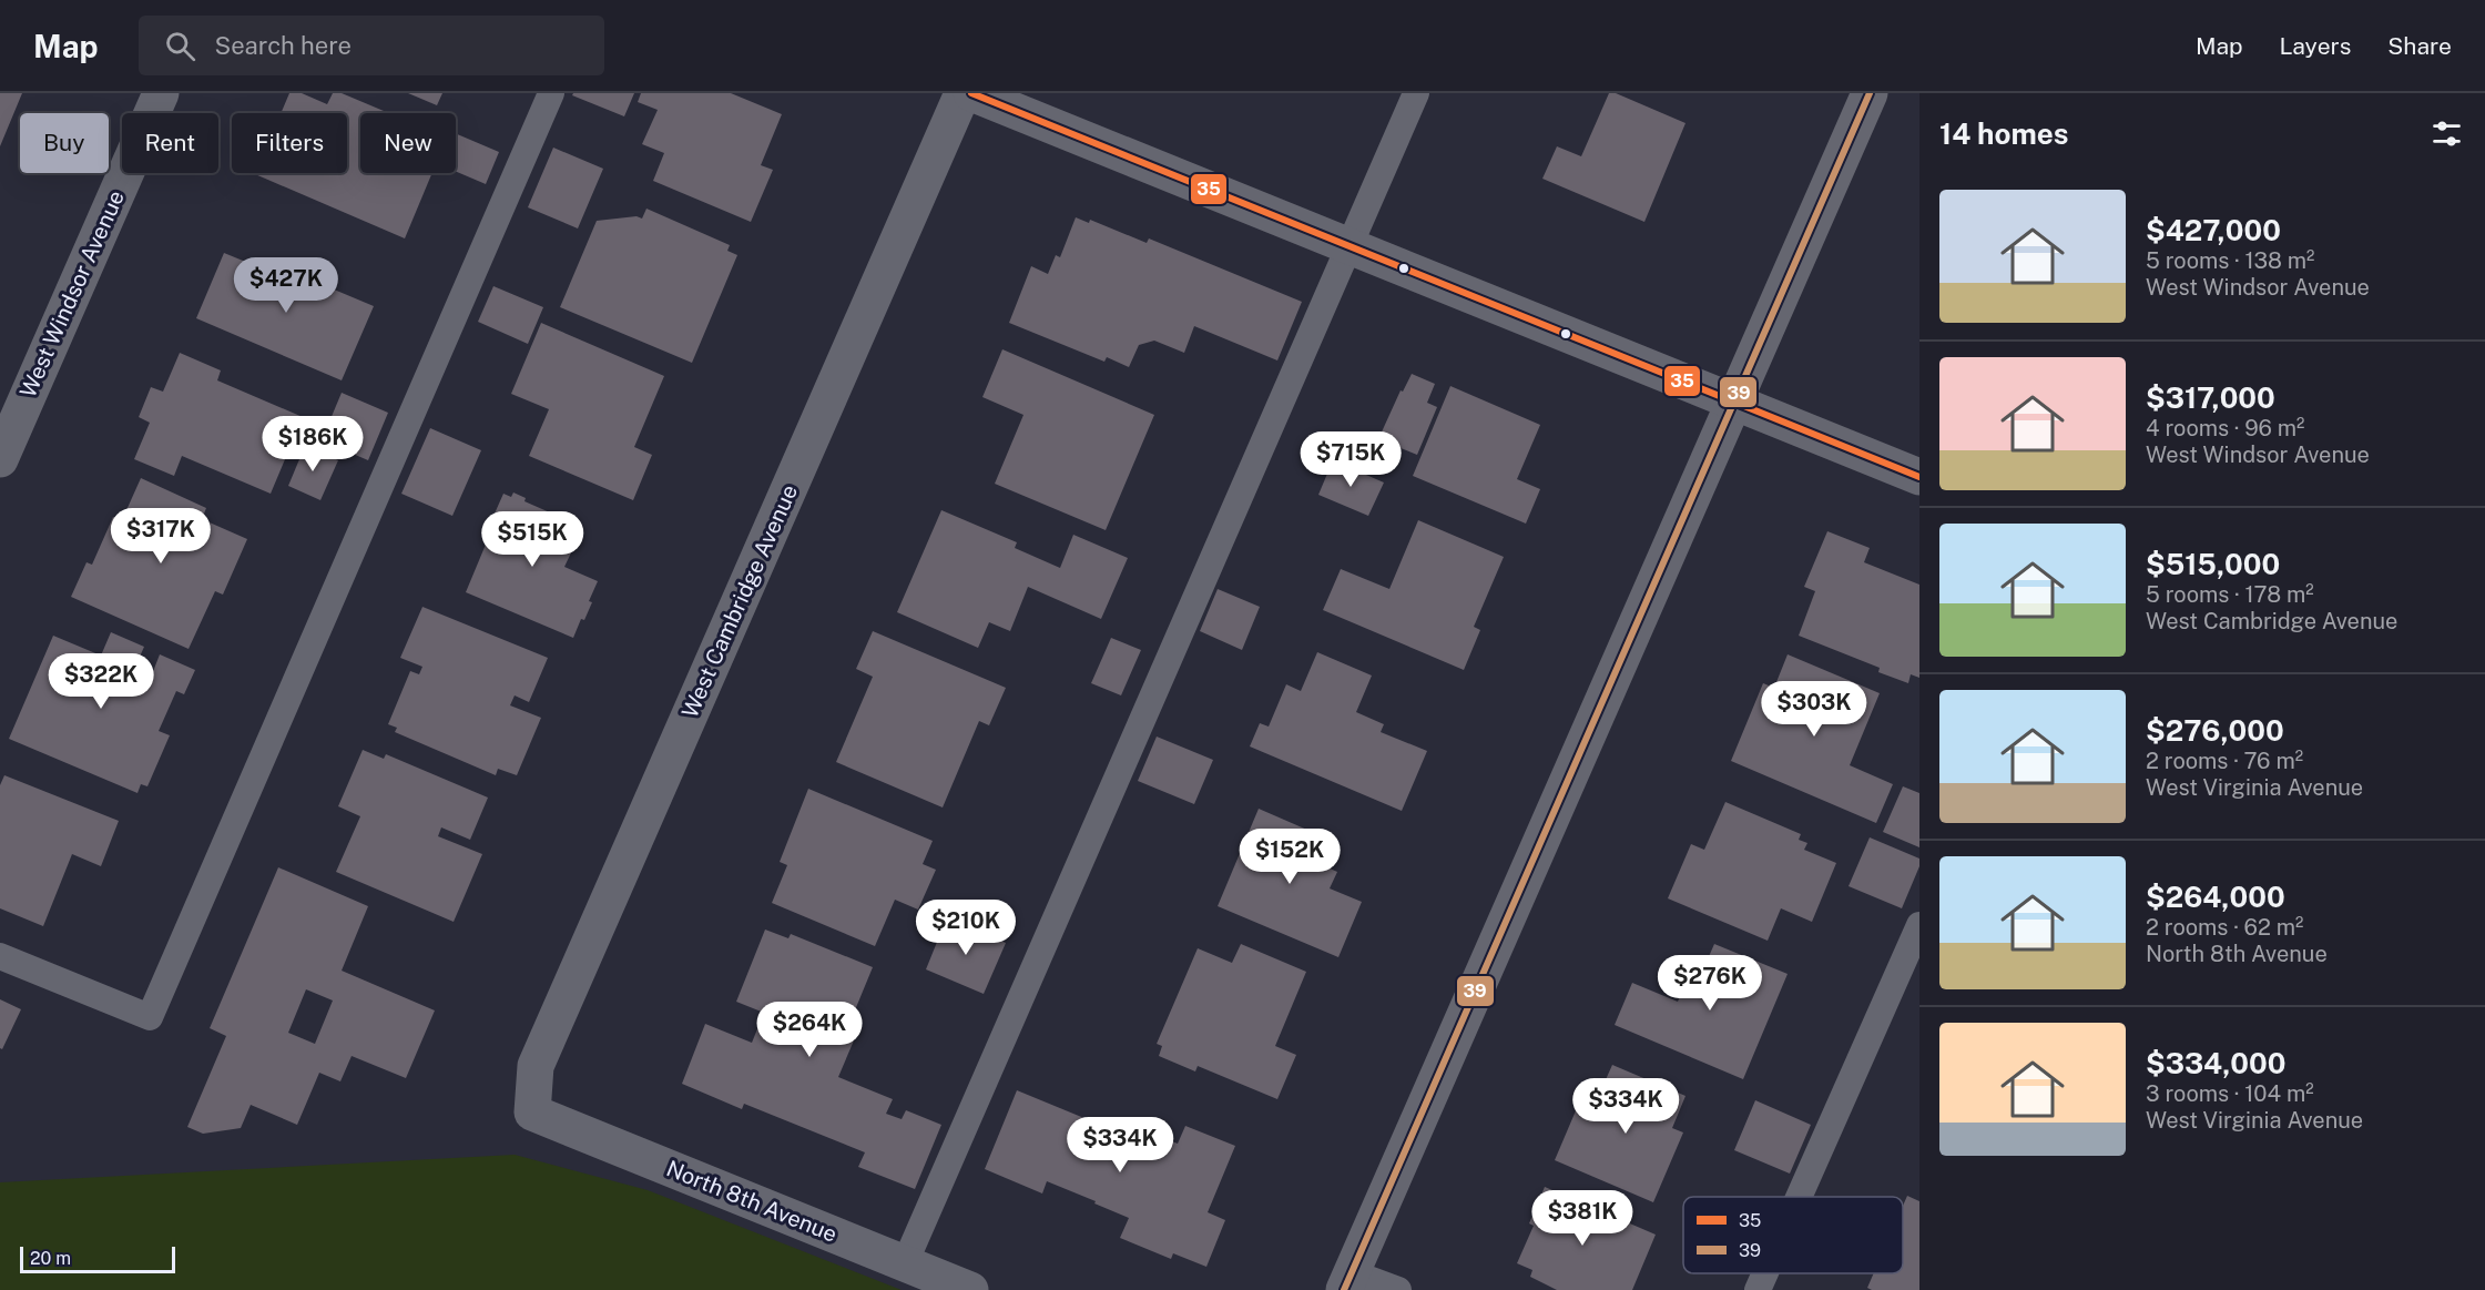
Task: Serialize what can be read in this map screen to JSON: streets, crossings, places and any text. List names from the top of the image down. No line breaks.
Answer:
{"streets":{"street":["West Windsor Avenue","West Cambridge Avenue","North 8th Avenue"]},"crossings":[["West Cambridge Avenue","North 8th Avenue"]],"lines":["transit line 35","transit line 39"],"legend":["35","39"],"scale_bar":"20 m","page":{"header":"Map","search":"Search here","nav":["Map","Layers","Share"],"heading":"14 homes","chip":["Buy","Rent","Filters","New"],"list":[{"name":"$427,000","note":"5 rooms · 138 m² · West Windsor Avenue"},{"name":"$317,000","note":"4 rooms · 96 m² · West Windsor Avenue"},{"name":"$515,000","note":"5 rooms · 178 m² · West Cambridge Avenue"},{"name":"$276,000","note":"2 rooms · 76 m² · West Virginia Avenue"},{"name":"$264,000","note":"2 rooms · 62 m² · North 8th Avenue"},{"name":"$334,000","note":"3 rooms · 104 m² · West Virginia Avenue"}],"price":["$427K","$186K","$715K","$317K","$515K","$322K","$303K","$152K","$210K","$276K","$264K","$334K","$334K","$381K"],"scale":"20 m"}}
